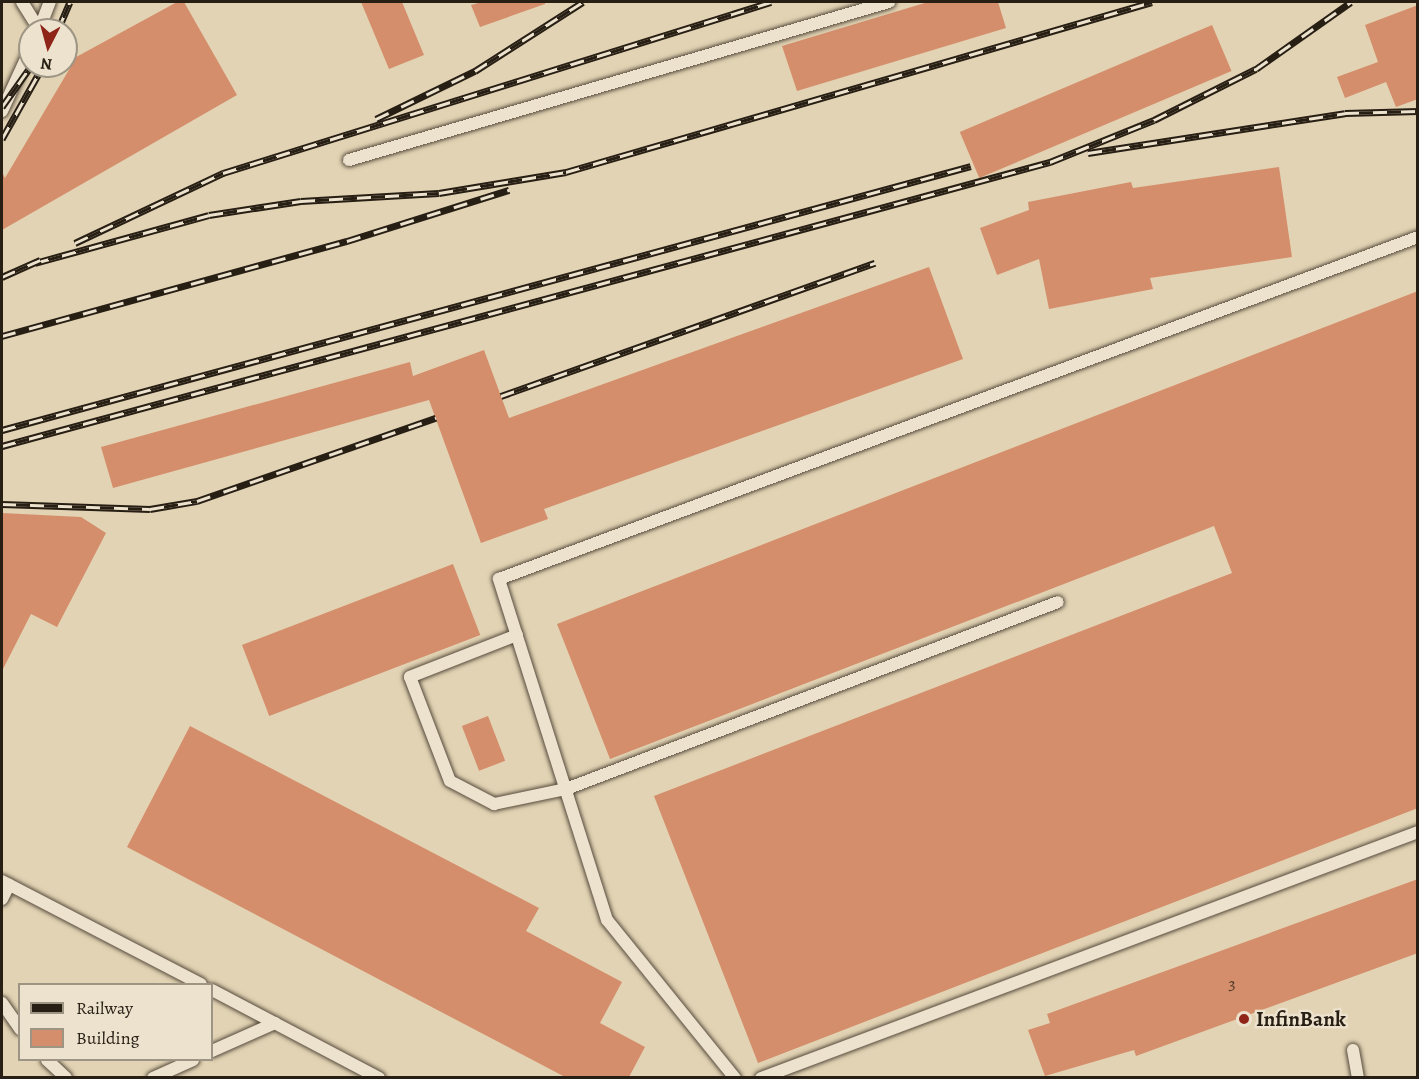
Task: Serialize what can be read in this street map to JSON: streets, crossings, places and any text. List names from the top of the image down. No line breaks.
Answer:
{"places":["InfinBank"],"house_numbers":["3"],"legend":["Railway","Building"],"north":"bottom"}
